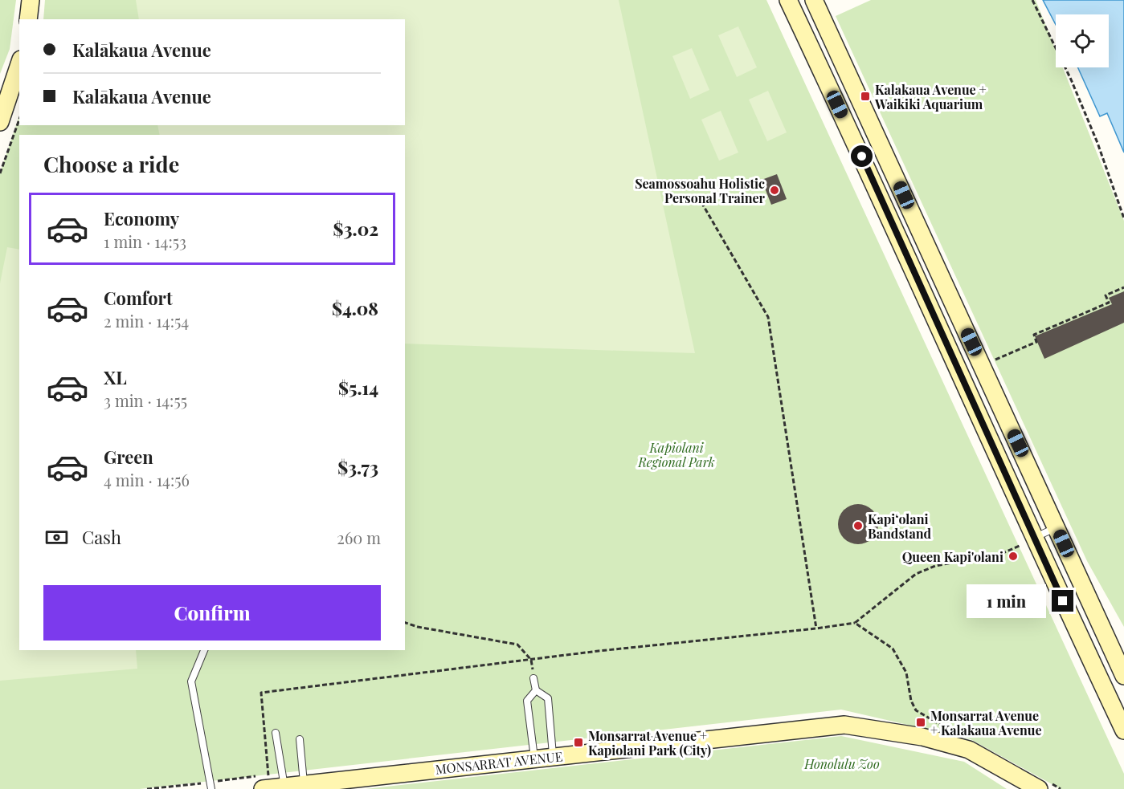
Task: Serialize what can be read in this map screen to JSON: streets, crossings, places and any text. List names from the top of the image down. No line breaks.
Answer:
{"streets":{"street":["MONSARRAT AVENUE"]},"parks":["Kapiolani Regional Park","Honolulu Zoo"],"places":{"transit":["Kalakaua Avenue + Waikiki Aquarium","Monsarrat Avenue + Kalakaua Avenue","Monsarrat Avenue + Kapiolani Park (City)"],"other":["Seamossoahu Holistic Personal Trainer","Kapiʻolani Bandstand","Queen Kapi'olani"]},"page":{"banner":["Kalākaua Avenue","Kalākaua Avenue"],"heading":"Choose a ride","list":[{"name":"Economy","note":"1 min · 14:53","value":"$3.02"},{"name":"Comfort","note":"2 min · 14:54","value":"$4.08"},{"name":"XL","note":"3 min · 14:55","value":"$5.14"},{"name":"Green","note":"4 min · 14:56","value":"$3.73"}],"pay":["Cash","260 m"],"buttons":"Confirm","bubble":"1 min"}}
